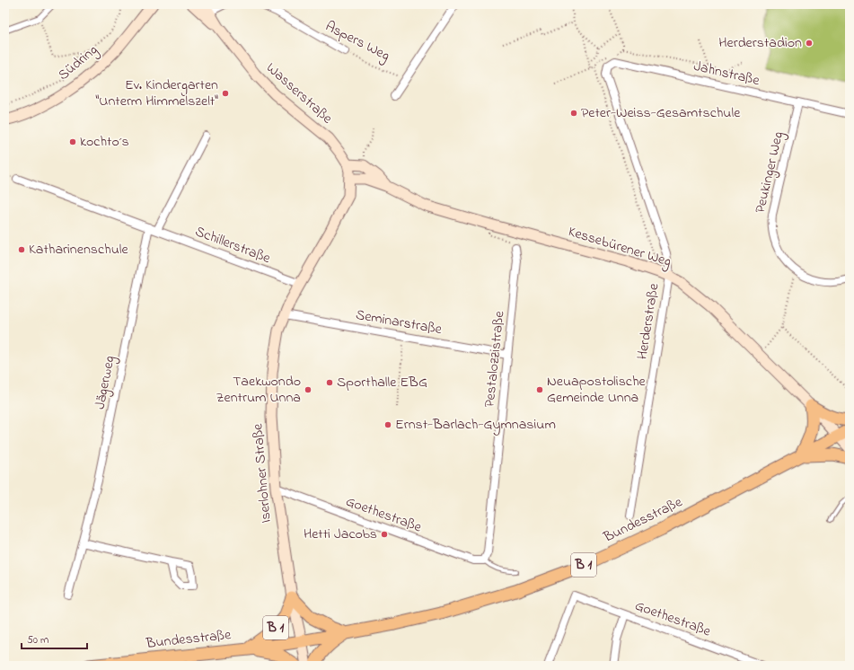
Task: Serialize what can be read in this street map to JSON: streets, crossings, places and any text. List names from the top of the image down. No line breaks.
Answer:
{"streets":{"main road":["Südring","Wasserstraße","Kessebürener Weg","Iserlohner Straße","Bundesstraße","B 1"],"street":["Aspers Weg","Jahnstraße","Peukinger Weg","Schillerstraße","Herderstraße","Seminarstraße","Pestalozzistraße","Jägerweg","Goethestraße"]},"crossings":[["Jahnstraße","Peukinger Weg"],["Jahnstraße","Herderstraße"],["Wasserstraße","Kessebürener Weg"],["Wasserstraße","Iserlohner Straße"],["Schillerstraße","Jägerweg"],["Schillerstraße","Iserlohner Straße"],["Kessebürener Weg","Herderstraße"],["Kessebürener Weg","Iserlohner Straße"],["Kessebürener Weg","Bundesstraße"],["Kessebürener Weg","B 1"],["Seminarstraße","Pestalozzistraße"],["Seminarstraße","Iserlohner Straße"],["Pestalozzistraße","Goethestraße"],["Iserlohner Straße","Goethestraße"],["Iserlohner Straße","B 1"],["Bundesstraße","B 1"]],"places":["Herderstadion","Ev. Kindergarten \"Unterm Himmelszelt\"","Peter-Weiss-Gesamtschule","kochto´s","Katharinenschule","Sporthalle EBG","Taekwondo Zentrum Unna","Neuapostolische Gemeinde Unna","Ernst-Barlach-Gymnasium","Hetti Jacobs"],"scale_bar":"50 m"}
